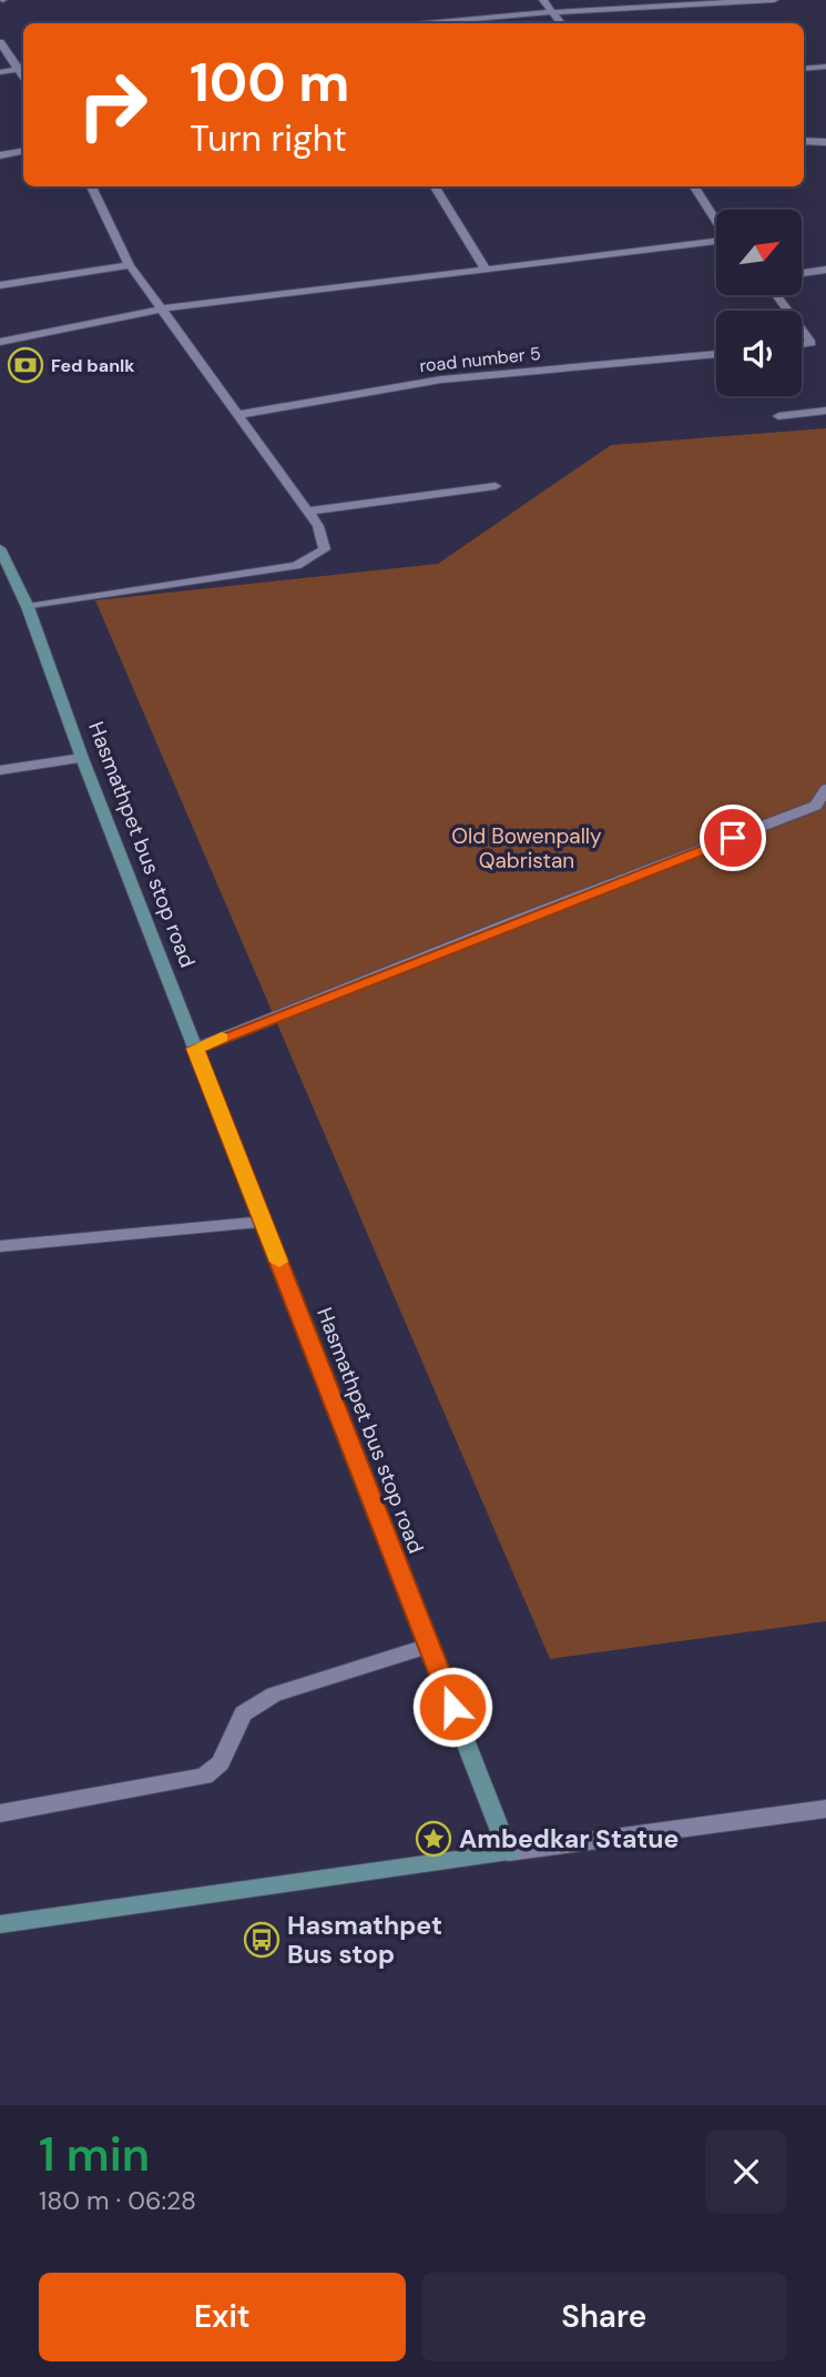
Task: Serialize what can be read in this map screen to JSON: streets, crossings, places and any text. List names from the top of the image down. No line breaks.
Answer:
{"streets":{"street":["road number 5","Hasmathpet bus stop road"]},"parks":["Old Bowenpally Qabristan"],"places":{"bank":["Fed banlk"],"place":["Ambedkar Statue"],"bus stop":["Hasmathpet Bus stop"]},"north":"top right","page":{"turn":["100 m","Turn right"],"heading":["1 min","180 m · 06:28"],"buttons":["Exit","Share"]}}
